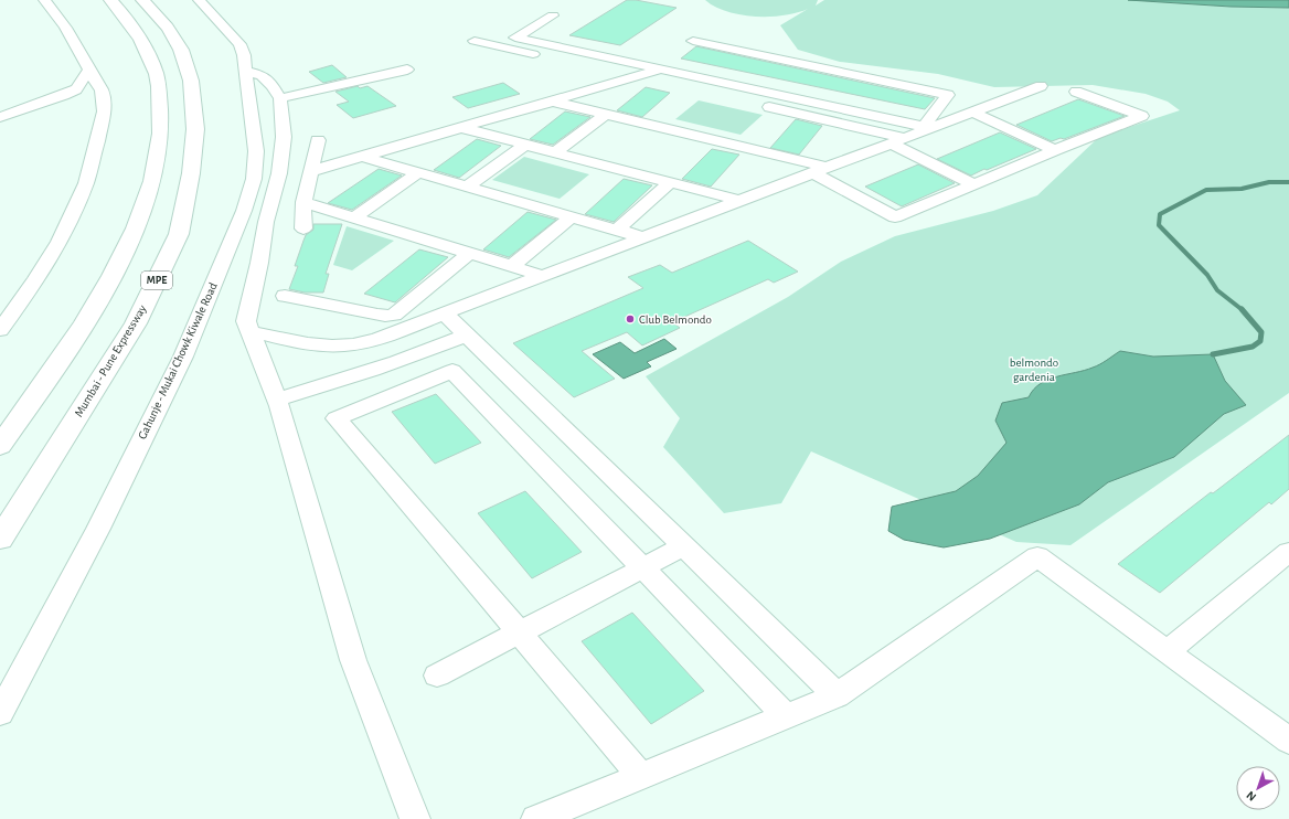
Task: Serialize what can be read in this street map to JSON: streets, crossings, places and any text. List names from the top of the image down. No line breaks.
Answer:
{"streets":{"highway":["MPE","Mumbai - Pune Expressway"],"street":["Gahunje - Mukai Chowk Kiwale Road"]},"parks":["belmondo gardenia"],"places":["Club Belmondo"],"north":"bottom left"}
